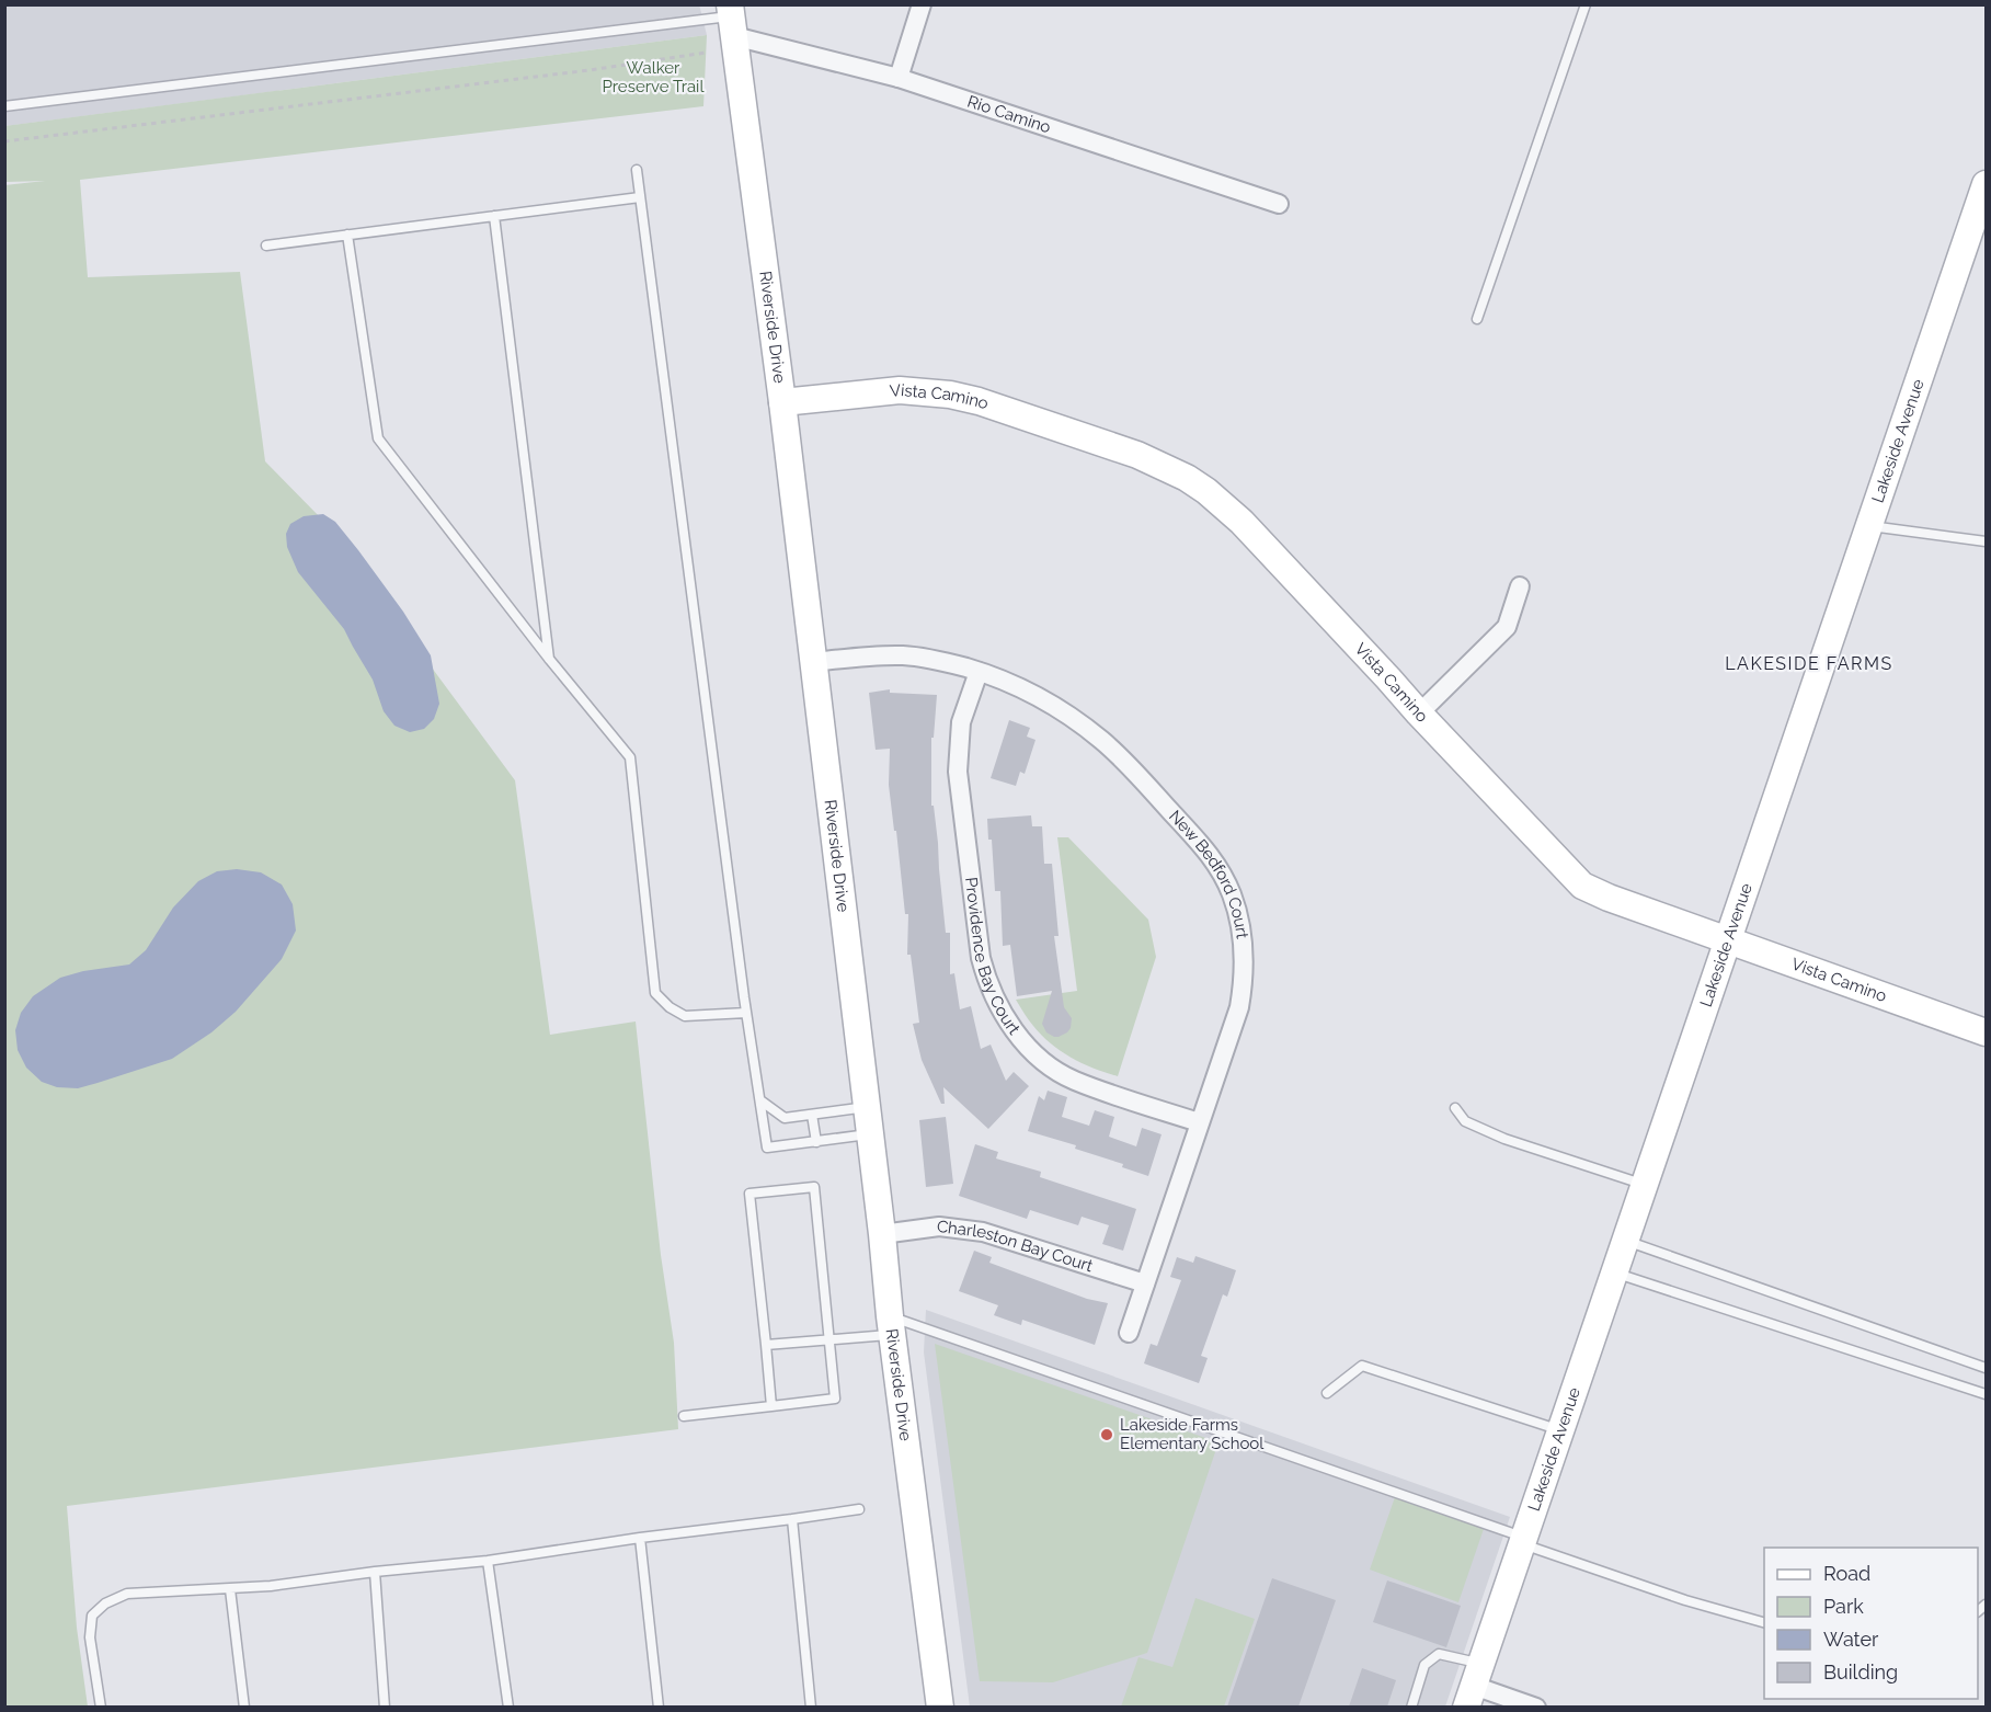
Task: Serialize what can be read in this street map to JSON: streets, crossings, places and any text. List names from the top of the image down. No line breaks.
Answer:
{"streets":{"street":["Rio Camino","Riverside Drive","Vista Camino","Lakeside Avenue","New Bedford Court","Providence Bay Court","Charleston Bay Court"]},"crossings":[["Rio Camino","Riverside Drive"],["Riverside Drive","Vista Camino"],["Riverside Drive","New Bedford Court"],["Riverside Drive","Charleston Bay Court"],["Vista Camino","Lakeside Avenue"],["New Bedford Court","Providence Bay Court"],["New Bedford Court","Charleston Bay Court"]],"districts":["LAKESIDE FARMS"],"parks":["Walker Preserve Trail"],"places":["Lakeside Farms Elementary School"],"legend":["Road","Park","Water","Building"]}
